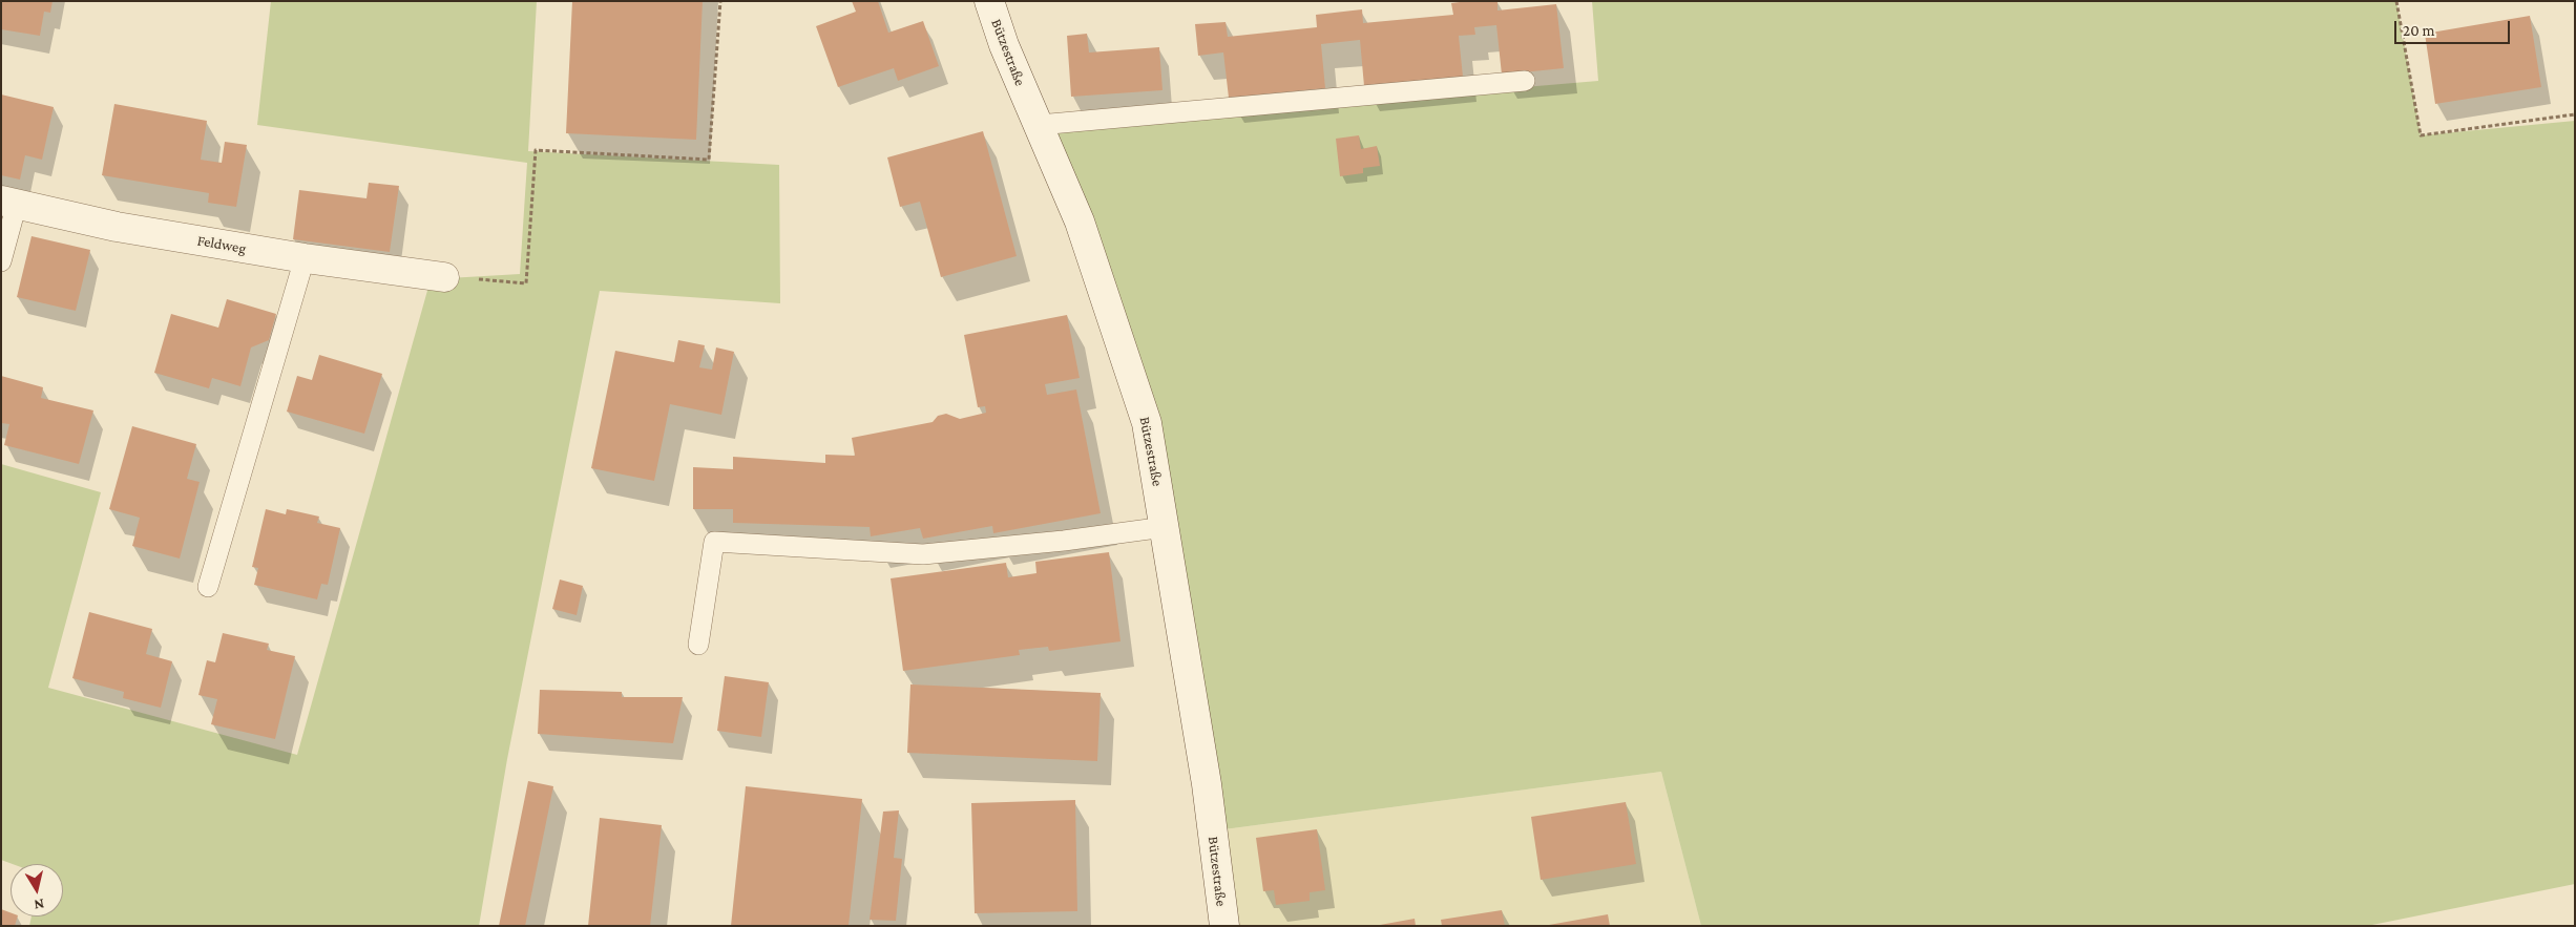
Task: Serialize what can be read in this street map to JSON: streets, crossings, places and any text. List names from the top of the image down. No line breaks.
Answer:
{"streets":{"main road":["Bützestraße","Feldweg"]},"scale_bar":"20 m","north":"bottom"}
